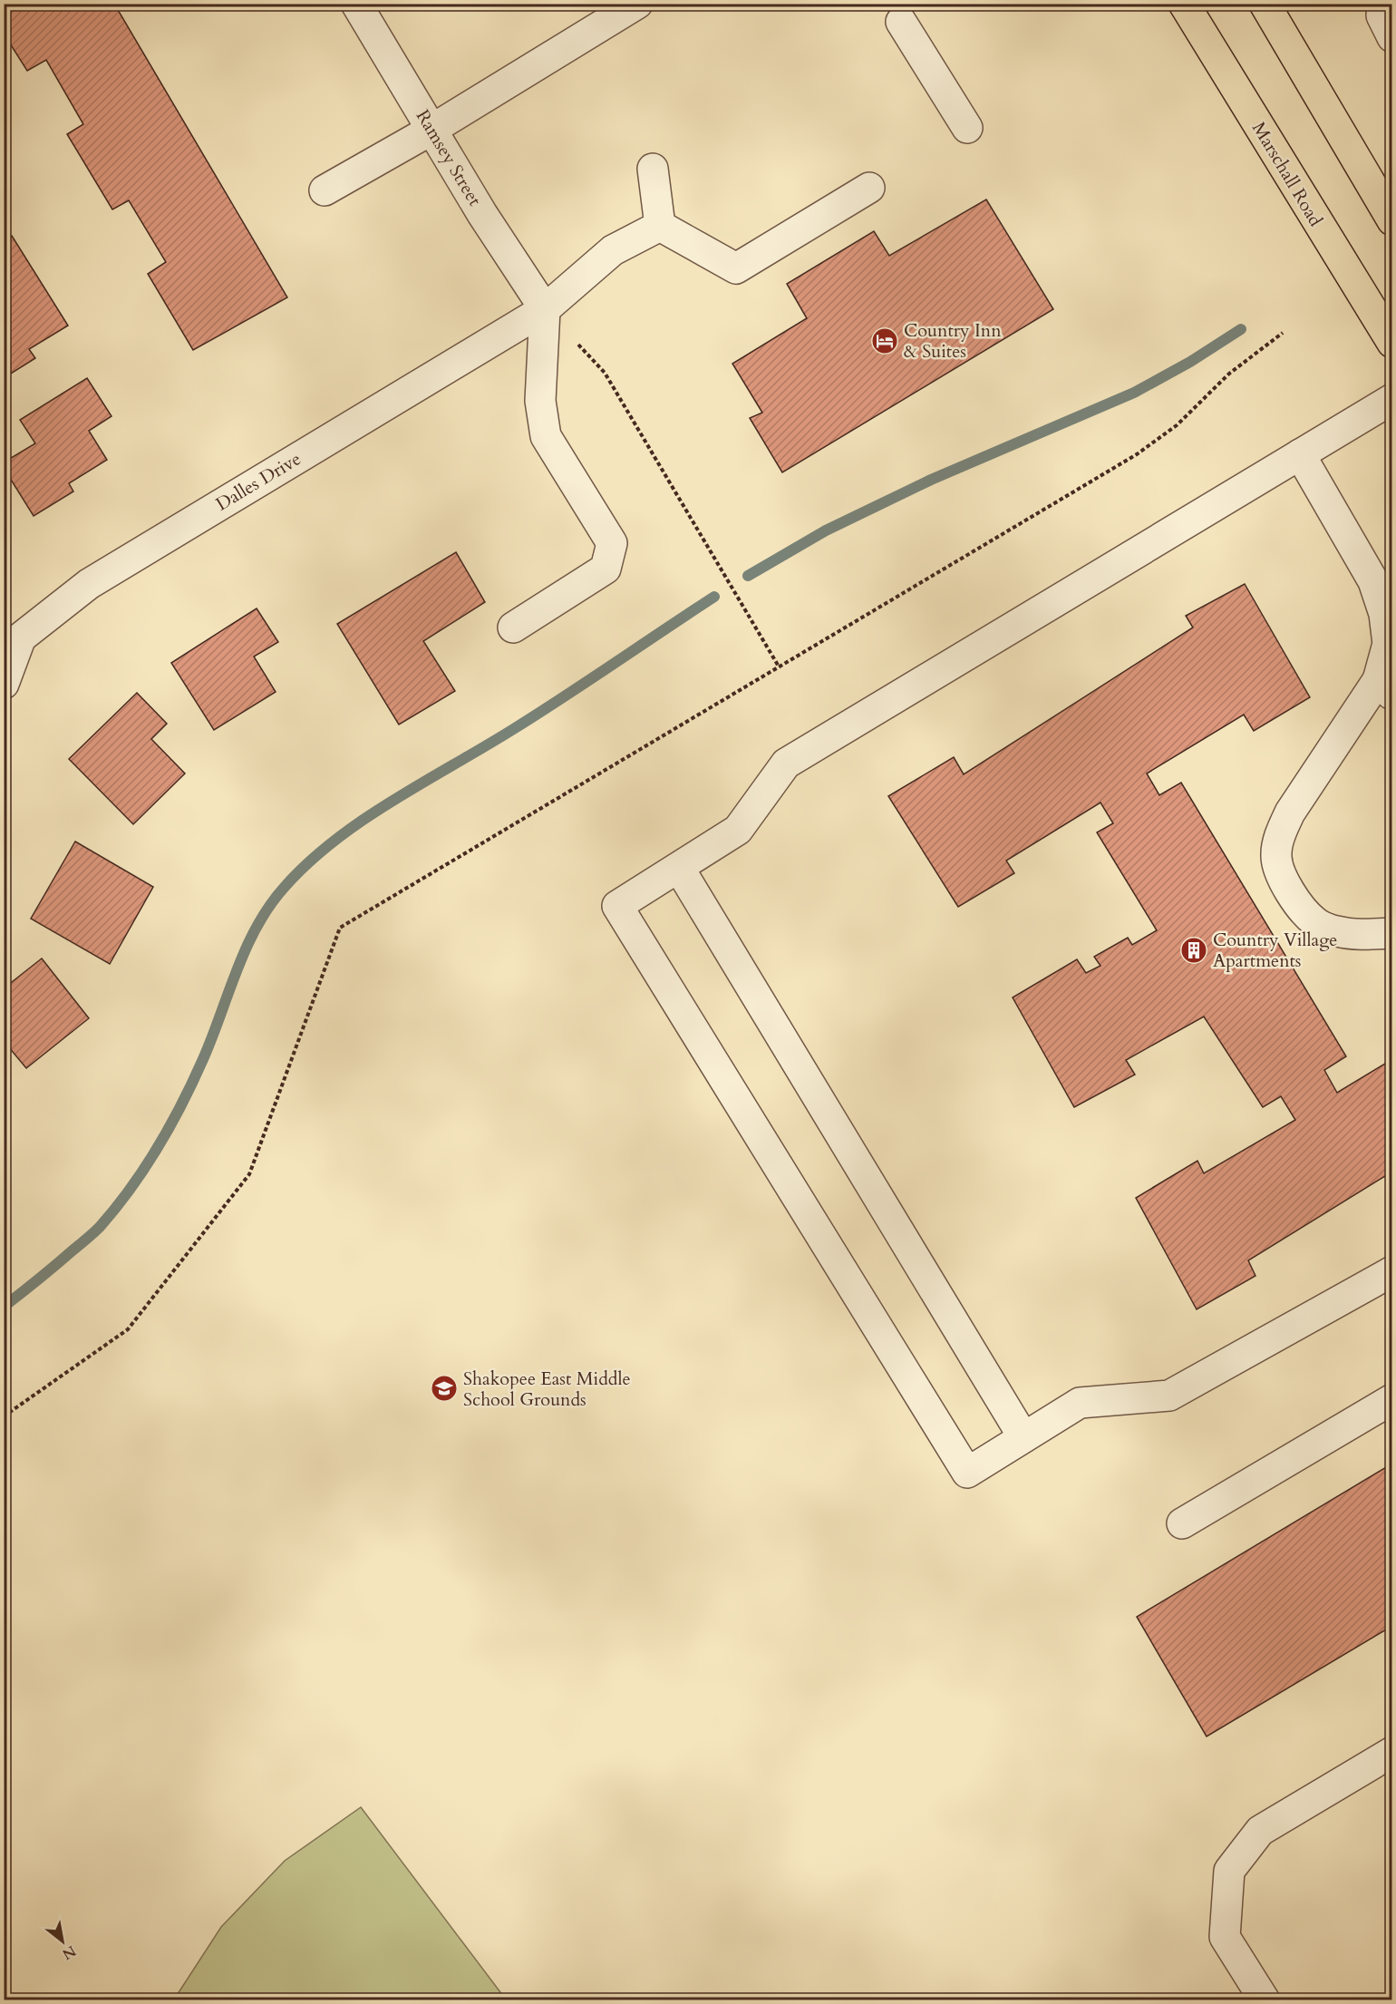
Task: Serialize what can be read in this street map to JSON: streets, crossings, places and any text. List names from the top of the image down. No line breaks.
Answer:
{"streets":{"main road":["Marschall Road"],"street":["Ramsey Street","Dalles Drive"]},"crossings":[["Ramsey Street","Dalles Drive"]],"places":{"hotel":["Country Inn & Suites"],"building":["Country Village Apartments"],"school or university":["Shakopee East Middle School Grounds"]},"north":"bottom right"}
